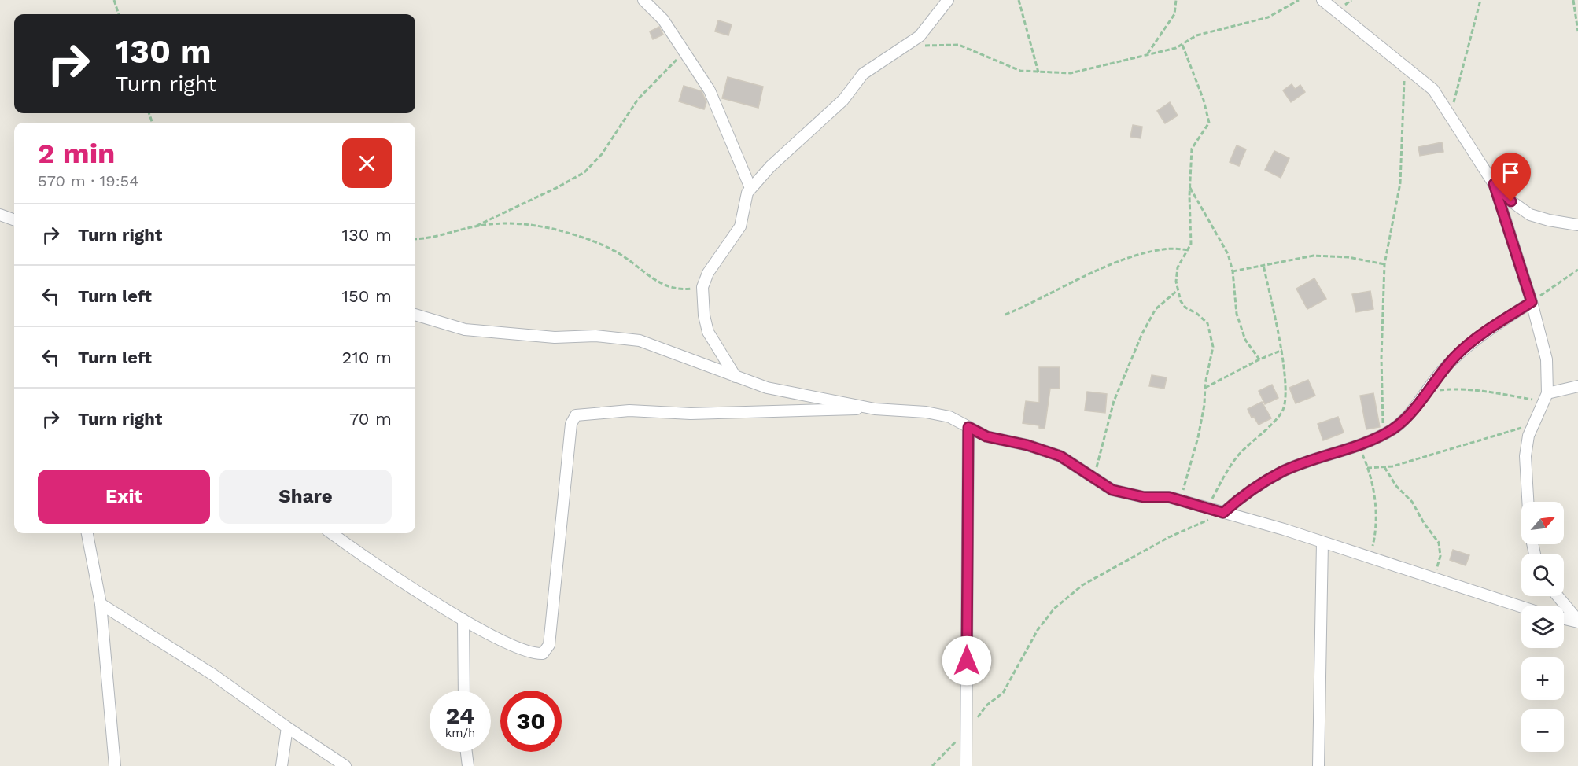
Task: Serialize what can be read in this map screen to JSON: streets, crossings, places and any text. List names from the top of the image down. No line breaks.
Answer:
{"north":"top right","page":{"turn":["130 m","Turn right"],"heading":["2 min","570 m · 19:54"],"list":[{"name":"Turn right","value":"130 m"},{"name":"Turn left","value":"150 m"},{"name":"Turn left","value":"210 m"},{"name":"Turn right","value":"70 m"}],"buttons":["Exit","Share"],"map_buttons":["+","−"],"speed":"24 km/h","limit":"30"}}
